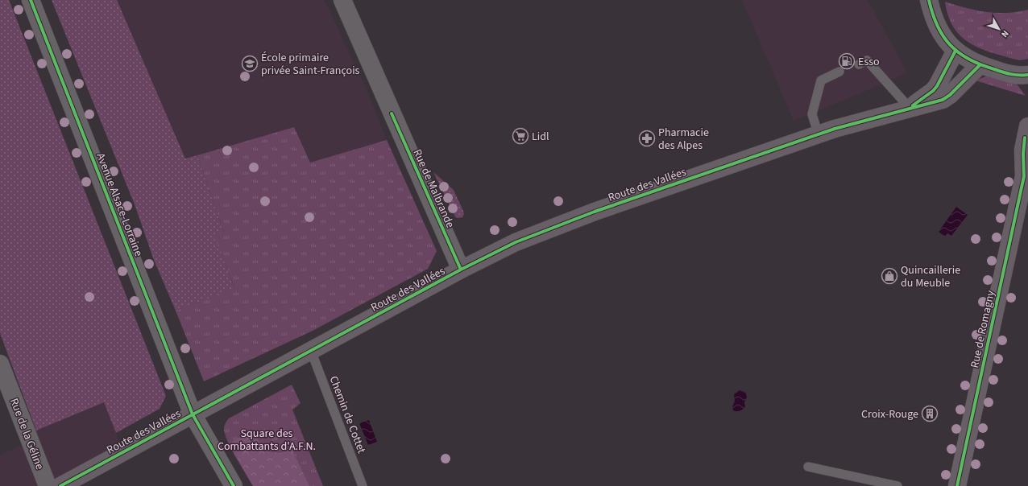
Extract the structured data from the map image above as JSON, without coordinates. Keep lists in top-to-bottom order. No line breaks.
{"streets":{"main road":["Route des Vallées","Rue de Romagny"],"street":["Rue de Malbrande","Avenue Alsace-Lorraine","Rue de la Géline"],"lane":["Chemin de Cottet"]},"crossings":[["Route des Vallées","Rue de Malbrande"],["Route des Vallées","Avenue Alsace-Lorraine"],["Route des Vallées","Chemin de Cottet"]],"parks":["Square des Combattants d'A.F.N."],"places":{"fuel station":["Esso"],"school or university":["École primaire privée Saint-François"],"supermarket":["Lidl"],"pharmacy":["Pharmacie des Alpes"],"shop":["Quincaillerie du Meuble"],"building":["Croix-Rouge"]},"north":"bottom right"}
